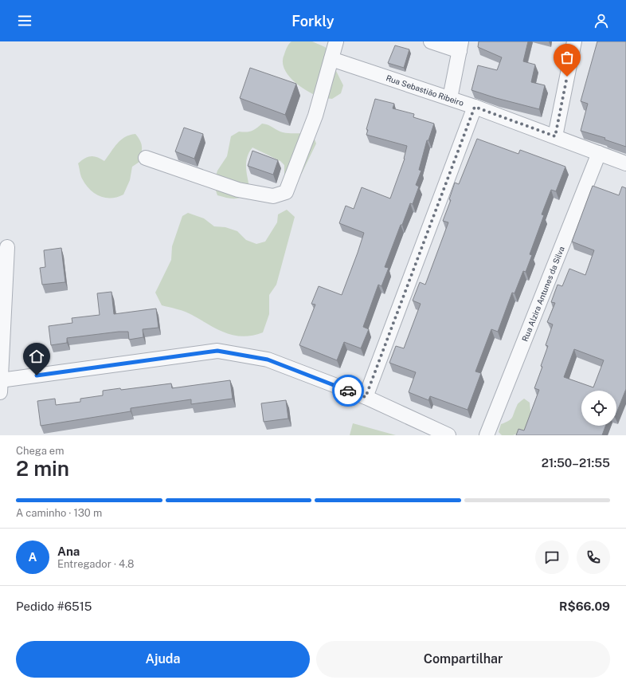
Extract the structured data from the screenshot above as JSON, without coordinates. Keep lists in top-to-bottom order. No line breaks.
{"streets":{"street":["Rua Sebastião Ribeiro","Rua Alzira Antunes da Silva"]},"crossings":[["Rua Sebastião Ribeiro","Rua Alzira Antunes da Silva"]],"page":{"header":"Forkly","heading":["2 min","Chega em","21:50–21:55"],"panel":["Ana","Entregador · 4.8","Pedido #6515","R$66.09"],"bar":"A caminho · 130 m","round":"A","buttons":["Ajuda","Compartilhar"]}}
